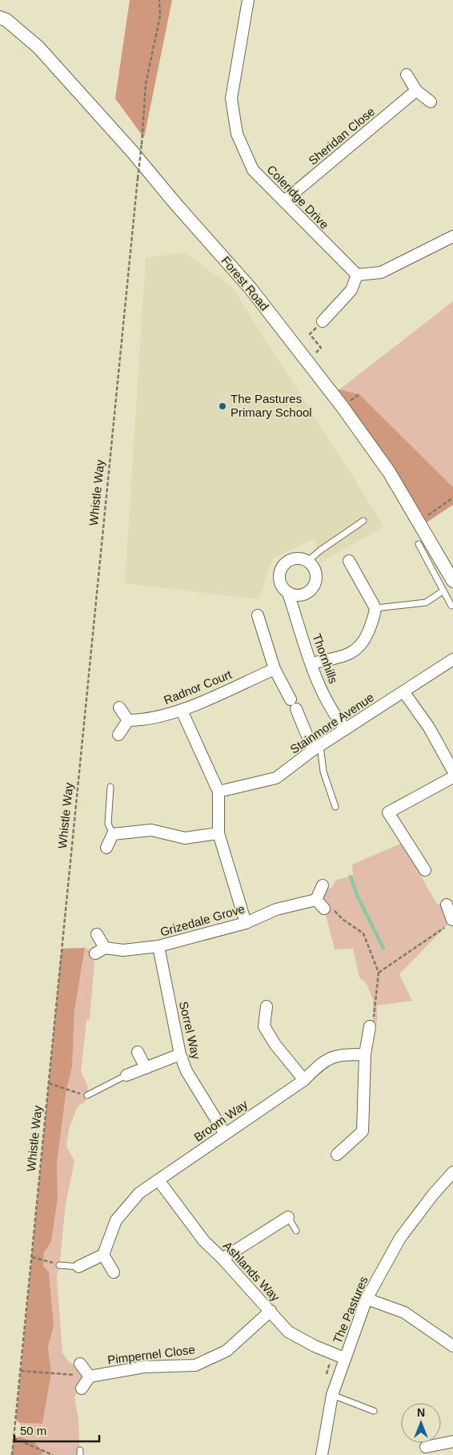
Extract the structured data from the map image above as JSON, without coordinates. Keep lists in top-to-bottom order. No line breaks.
{"streets":{"street":["Sheridan Close","Coleridge Drive","Forest Road","Thornhills","Radnor Court","Stainmore Avenue","Grizedale Grove","Sorrel Way","Broom Way","Ashlands Way","The Pastures","Pimpernel Close"],"path":["Whistle Way"]},"crossings":[["Sheridan Close","Coleridge Drive"],["Thornhills","Stainmore Avenue"],["Grizedale Grove","Sorrel Way"],["Sorrel Way","Broom Way"],["Broom Way","Ashlands Way"],["Ashlands Way","The Pastures"],["Ashlands Way","Pimpernel Close"]],"places":["The Pastures Primary School"],"scale_bar":"50 m","north":"top"}
